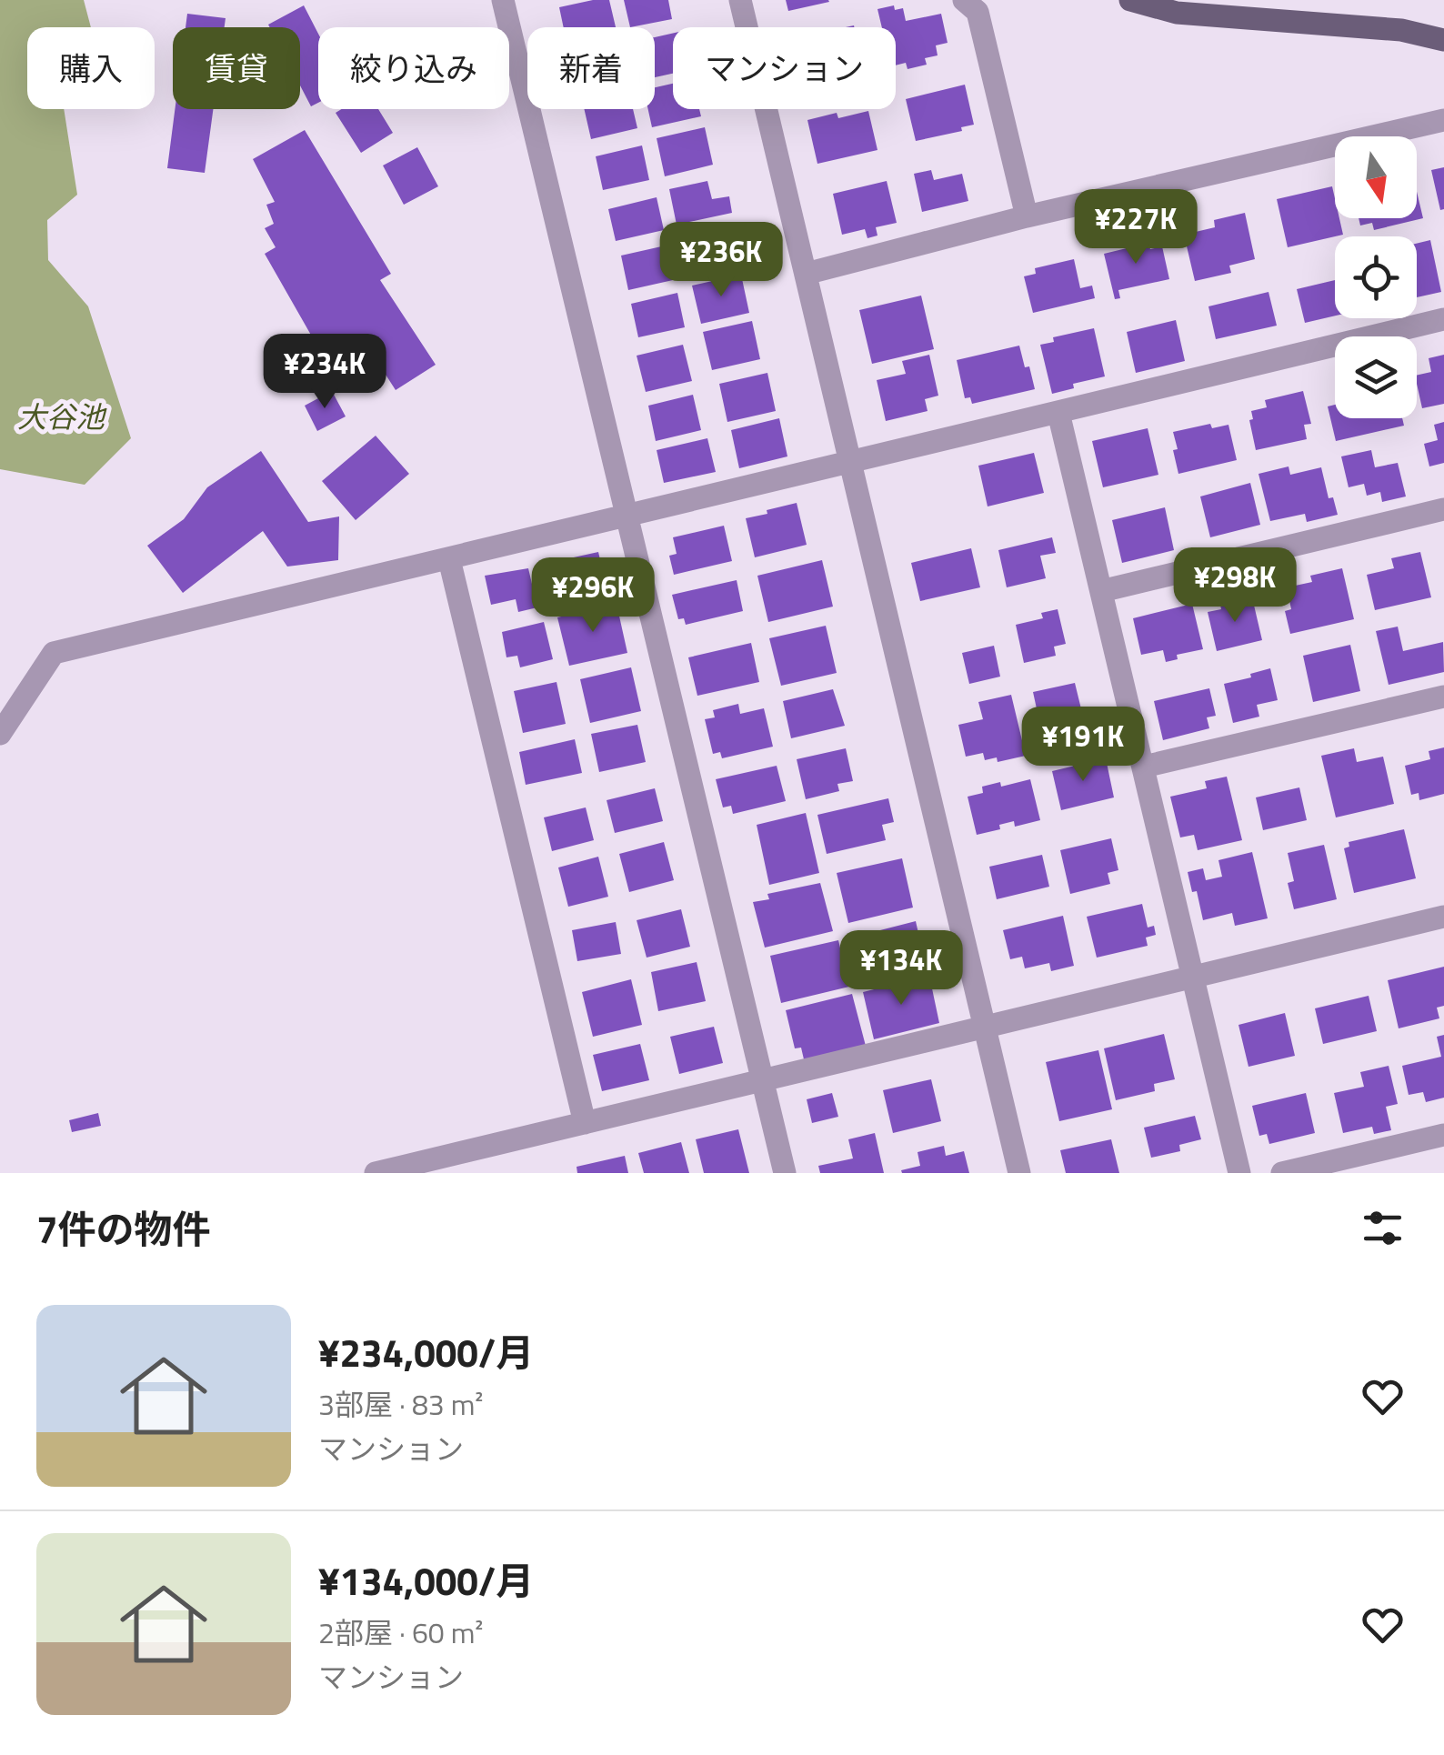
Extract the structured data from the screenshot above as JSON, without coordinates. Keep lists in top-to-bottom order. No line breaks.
{"water":["大谷池"],"north":"bottom","page":{"chip":["購入","賃貸","絞り込み","新着","マンション"],"price":["¥227K","¥236K","¥234K","¥298K","¥296K","¥191K","¥134K"],"heading":"7件の物件","list":[{"name":"¥234,000/月","note":"3部屋 · 83 m² · マンション"},{"name":"¥134,000/月","note":"2部屋 · 60 m² · マンション"}]}}
